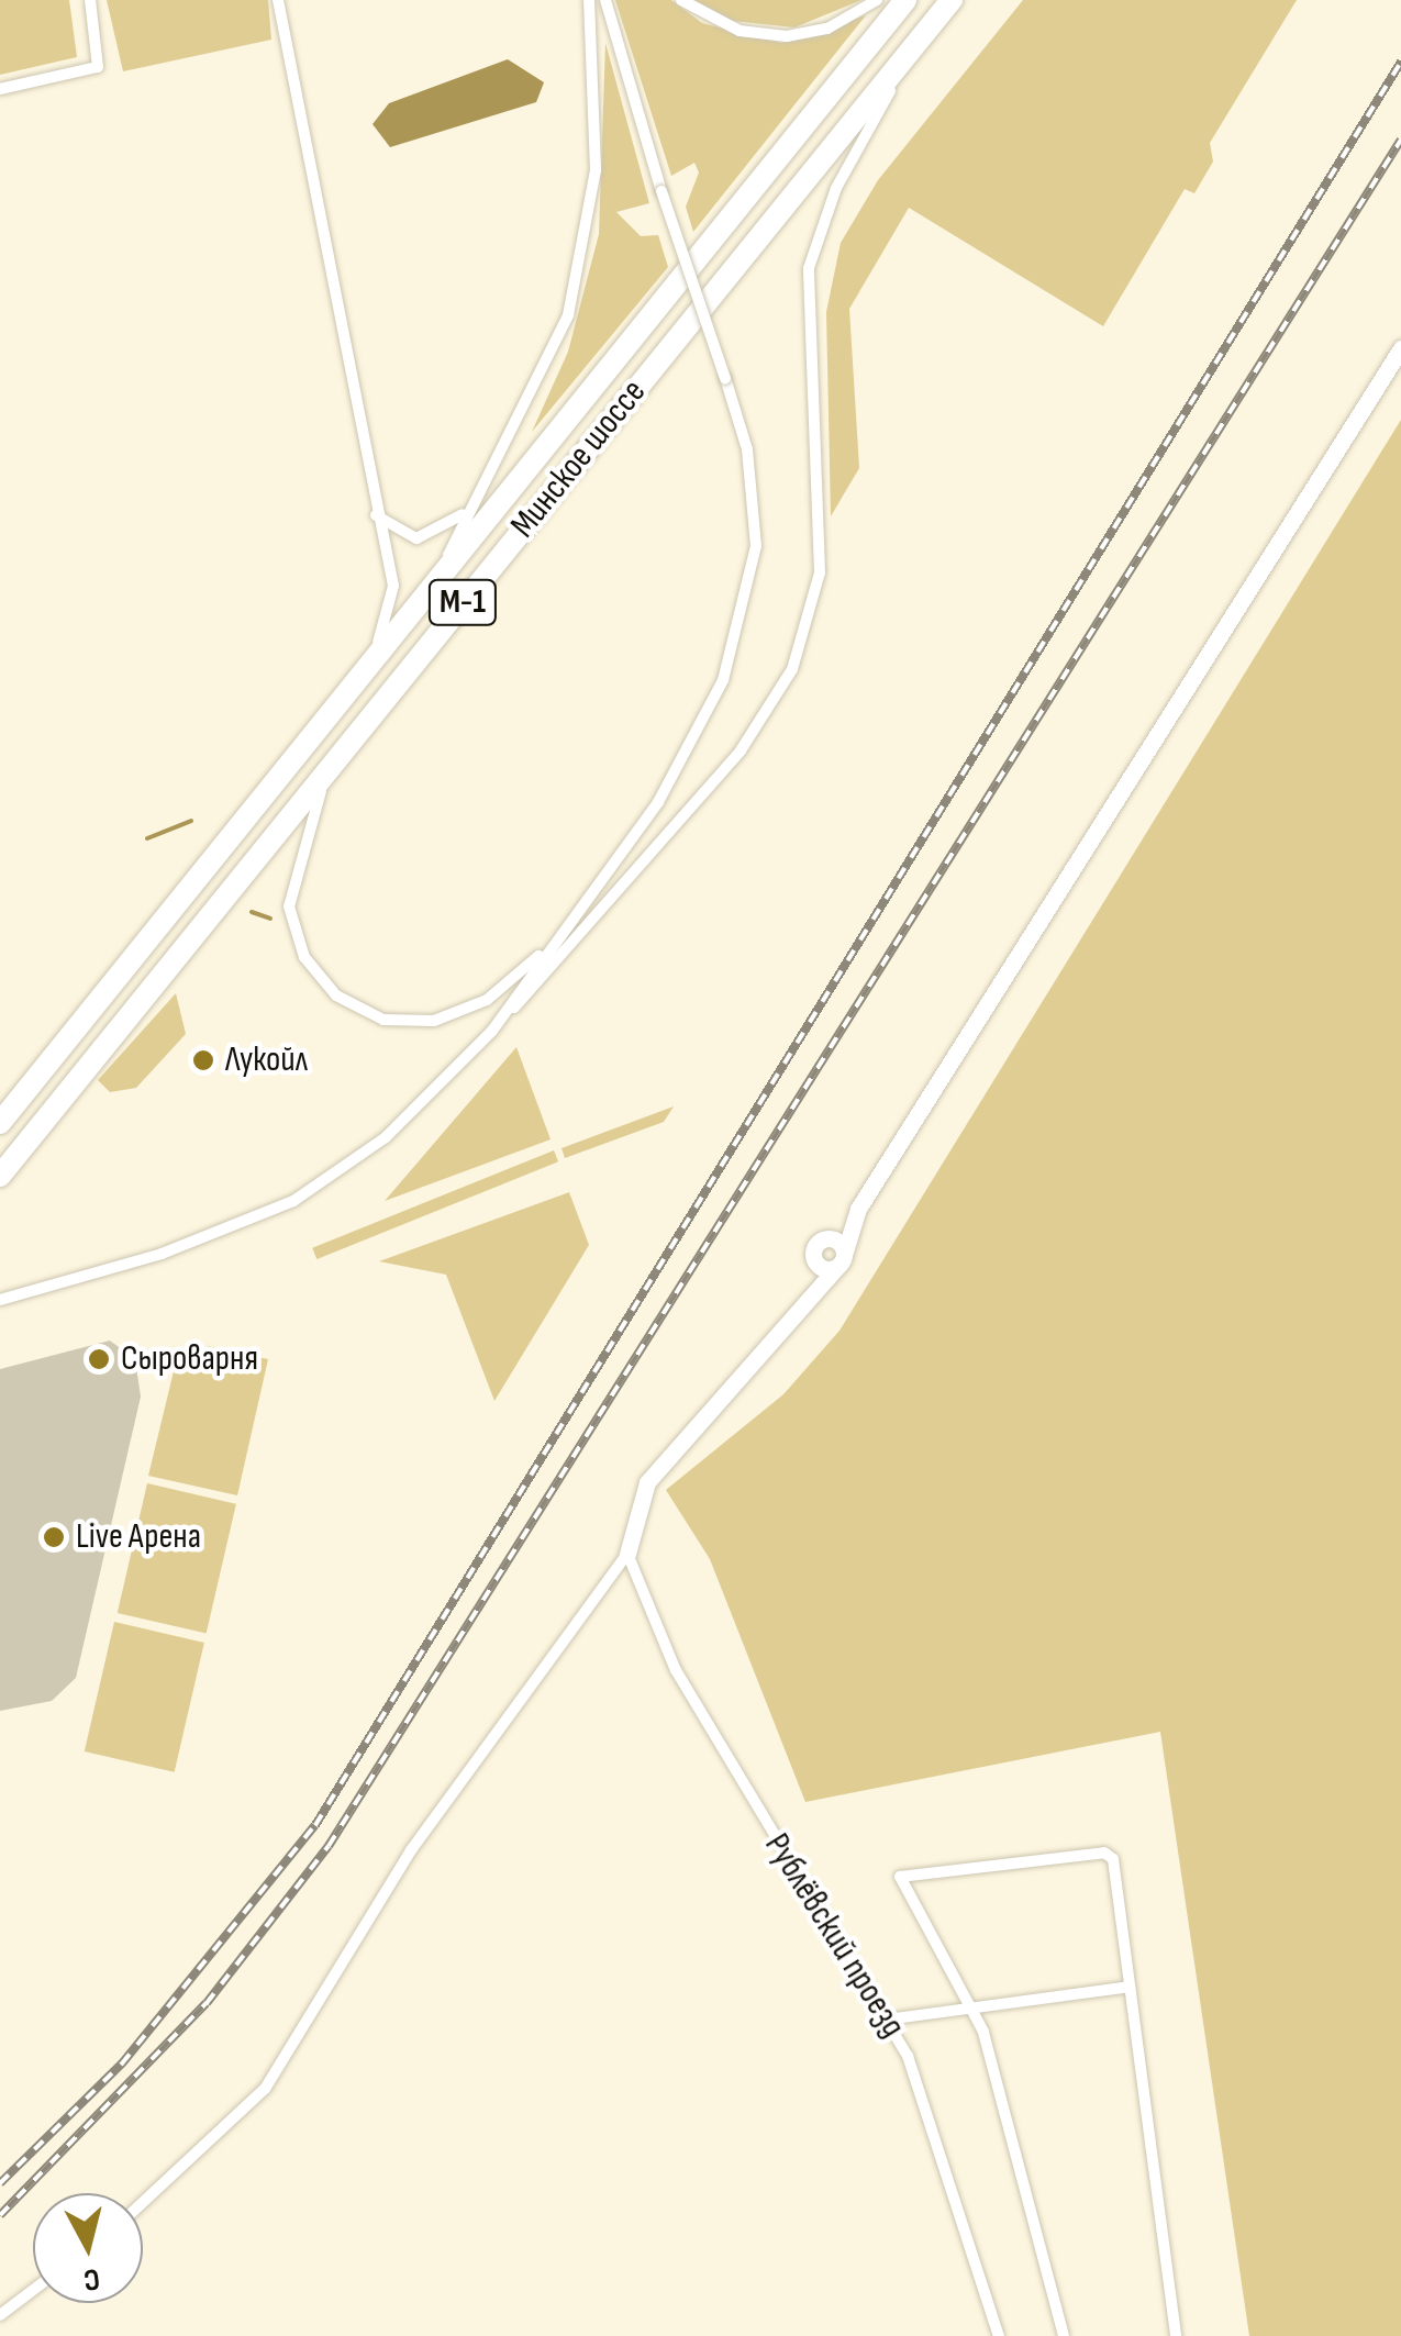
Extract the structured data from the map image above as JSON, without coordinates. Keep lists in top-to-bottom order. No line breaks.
{"streets":{"highway":["Минское шоссе","М-1"],"street":["Рублёвский проезд"]},"places":["Лукойл","Сыроварня","Live Арена"],"north":"bottom"}
